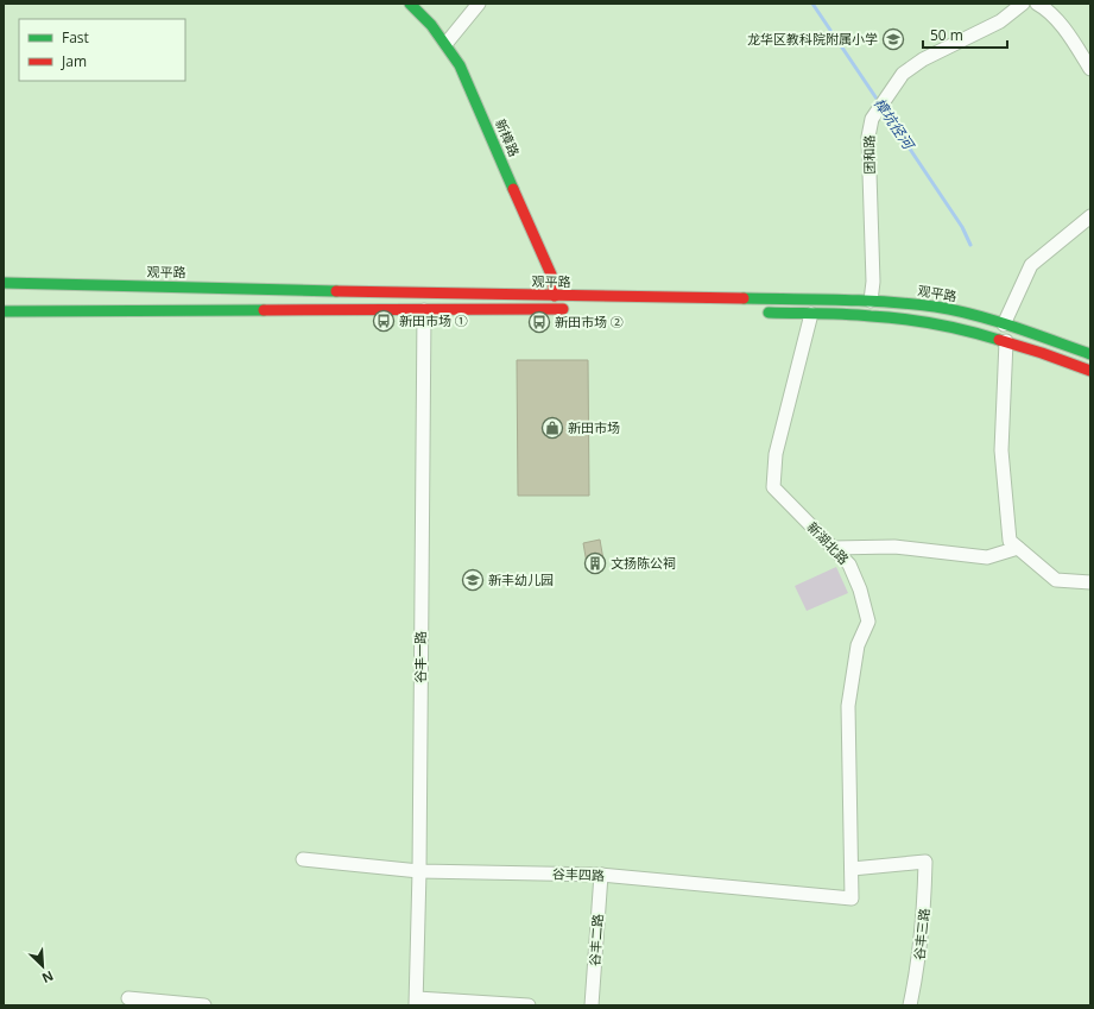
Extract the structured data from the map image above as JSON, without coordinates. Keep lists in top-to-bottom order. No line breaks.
{"streets":{"main road":["新樟路","观平路"],"street":["团和路","新湖北路","谷丰一路","谷丰四路","谷丰三路","谷丰二路"]},"crossings":[["新樟路","观平路"],["团和路","观平路"],["观平路","谷丰一路"],["新湖北路","谷丰四路"],["新湖北路","谷丰三路"],["谷丰一路","谷丰四路"],["谷丰四路","谷丰二路"]],"water":["樟坑径河"],"places":{"school or university":["龙华区教科院附属小学","新丰幼儿园"],"bus stop":["新田市场 ①","新田市场 ②"],"shop":["新田市场"],"building":["文扬陈公祠"]},"legend":["Fast","Jam"],"scale_bar":"50 m","north":"bottom right"}
